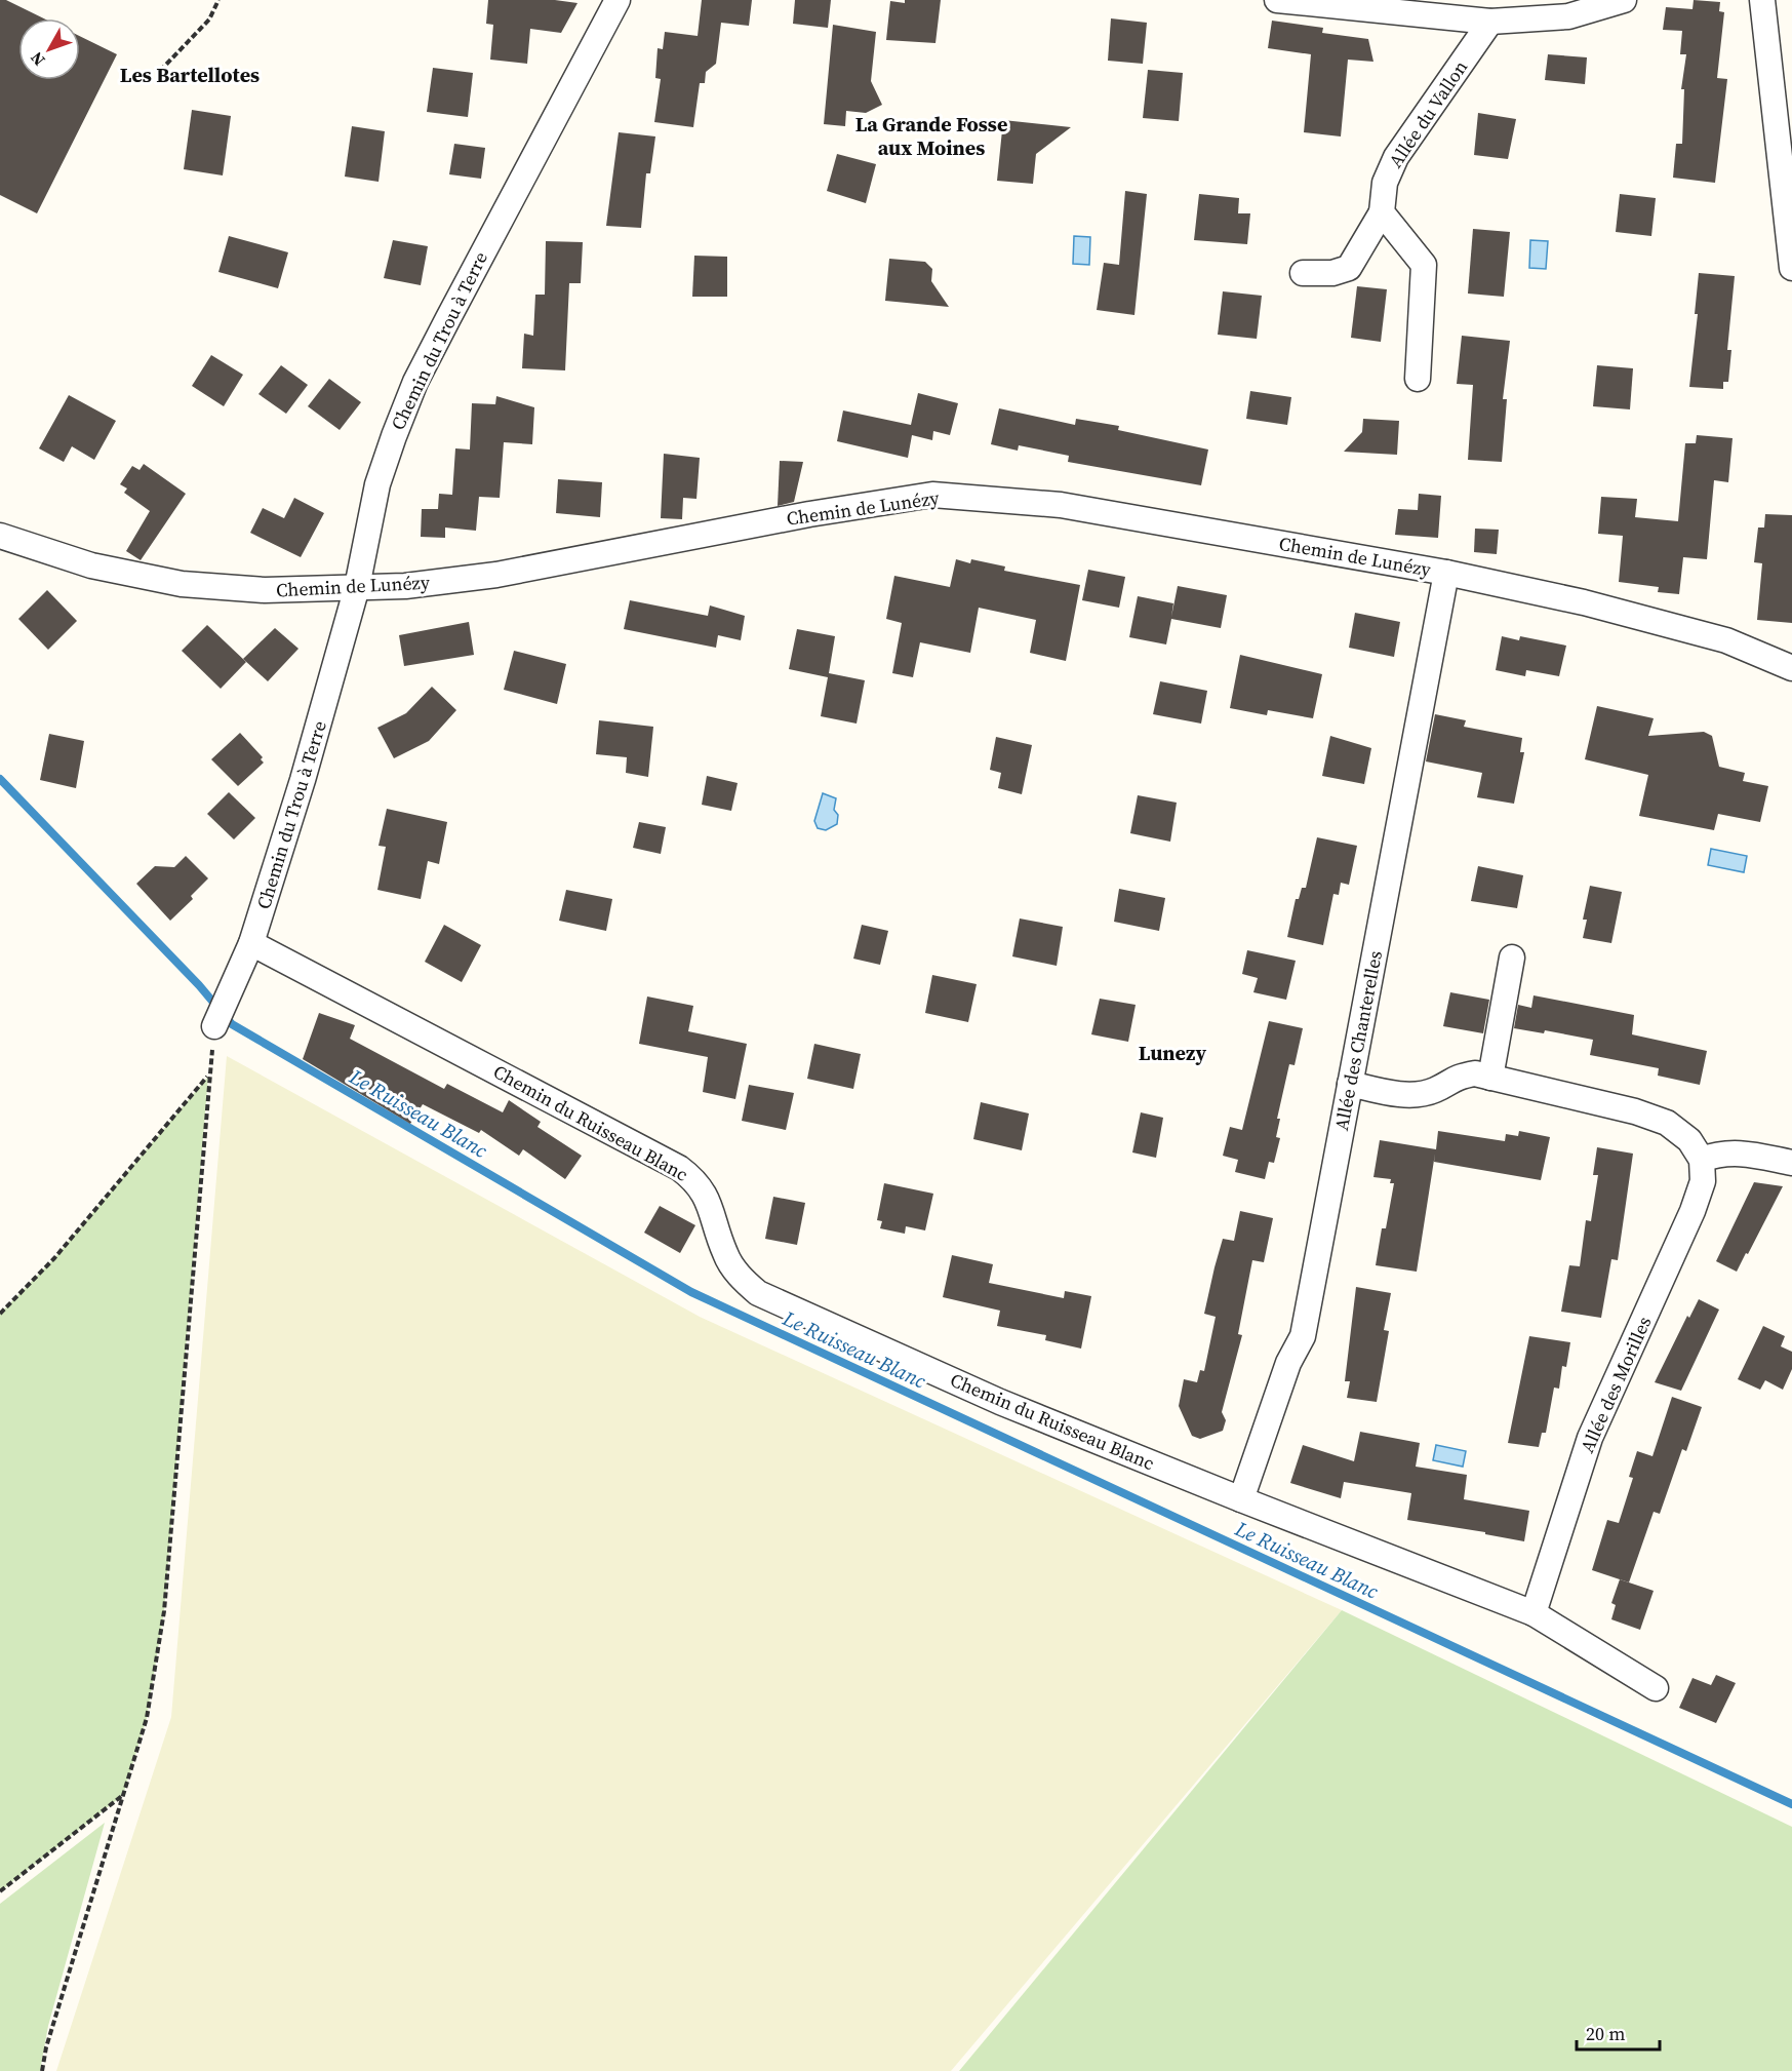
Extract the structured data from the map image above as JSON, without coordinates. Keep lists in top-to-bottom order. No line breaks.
{"streets":{"street":["Allée du Vallon","Chemin du Trou à Terre","Chemin de Lunézy","Allée des Chanterelles","Chemin du Ruisseau Blanc","Allée des Morilles"]},"crossings":[["Chemin du Trou à Terre","Chemin de Lunézy"],["Chemin du Trou à Terre","Chemin du Ruisseau Blanc"],["Chemin de Lunézy","Allée des Chanterelles"],["Allée des Chanterelles","Chemin du Ruisseau Blanc"],["Chemin du Ruisseau Blanc","Allée des Morilles"]],"districts":["Les Bartellotes","La Grande Fosse aux Moines","Lunezy"],"water":["Le Ruisseau Blanc"],"scale_bar":"20 m","north":"bottom left"}
